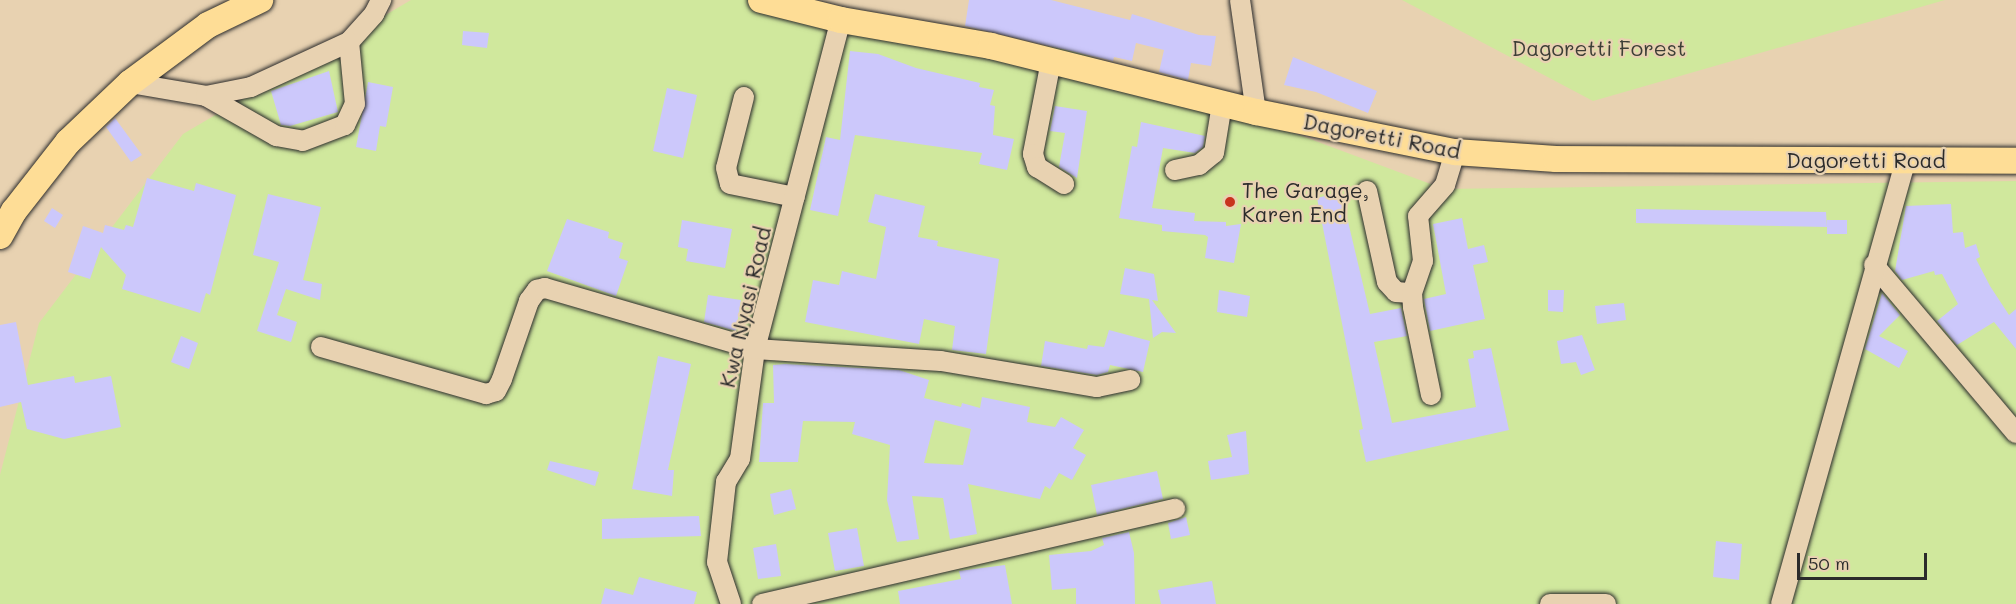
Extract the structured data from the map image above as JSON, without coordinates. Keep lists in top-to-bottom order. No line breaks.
{"streets":{"main road":["Dagoretti Road"],"street":["Kwa Nyasi Road"]},"crossings":[["Dagoretti Road","Kwa Nyasi Road"]],"parks":["Dagoretti Forest"],"places":["The Garage, Karen End"],"scale_bar":"50 m"}
